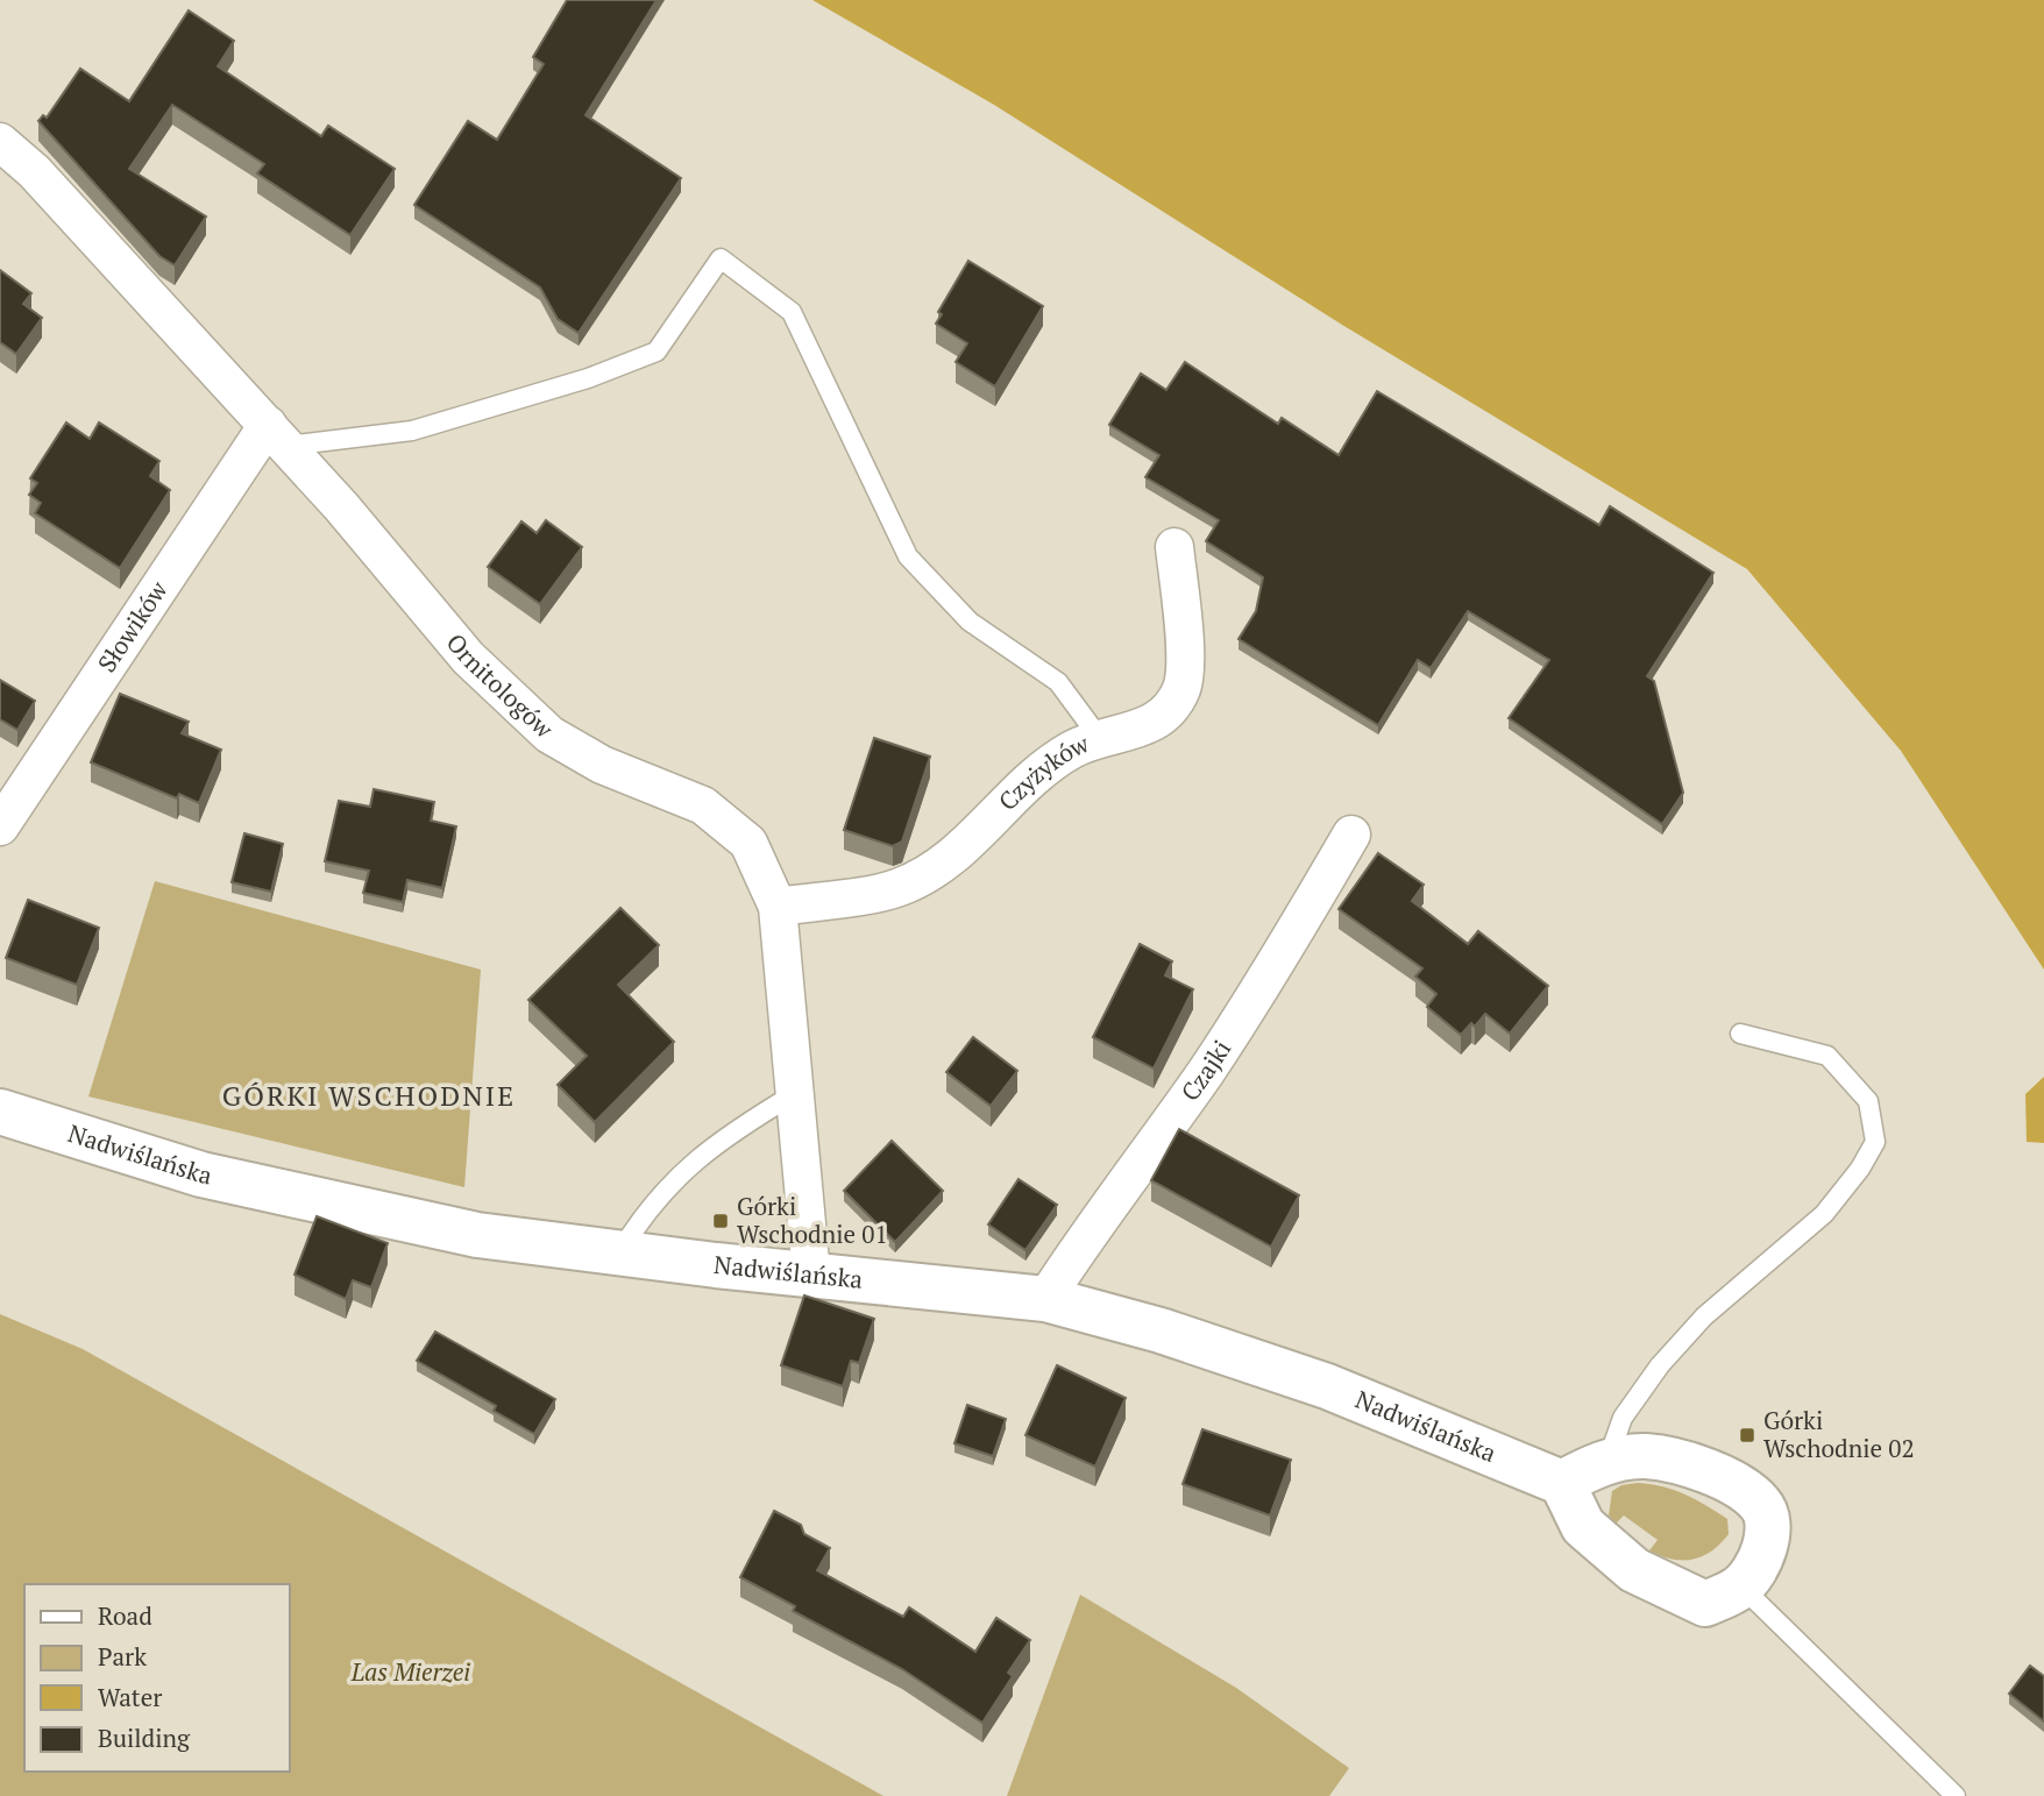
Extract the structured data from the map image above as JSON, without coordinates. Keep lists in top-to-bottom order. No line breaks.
{"streets":{"street":["Słowików","Ornitologów","Czyżyków","Czajki","Nadwiślańska"]},"crossings":[["Słowików","Ornitologów"],["Ornitologów","Czyżyków"],["Ornitologów","Nadwiślańska"],["Czajki","Nadwiślańska"]],"districts":["GÓRKI WSCHODNIE"],"parks":["Las Mierzei"],"places":{"transit":["Górki Wschodnie 01","Górki Wschodnie 02"]},"legend":["Road","Park","Water","Building"]}
